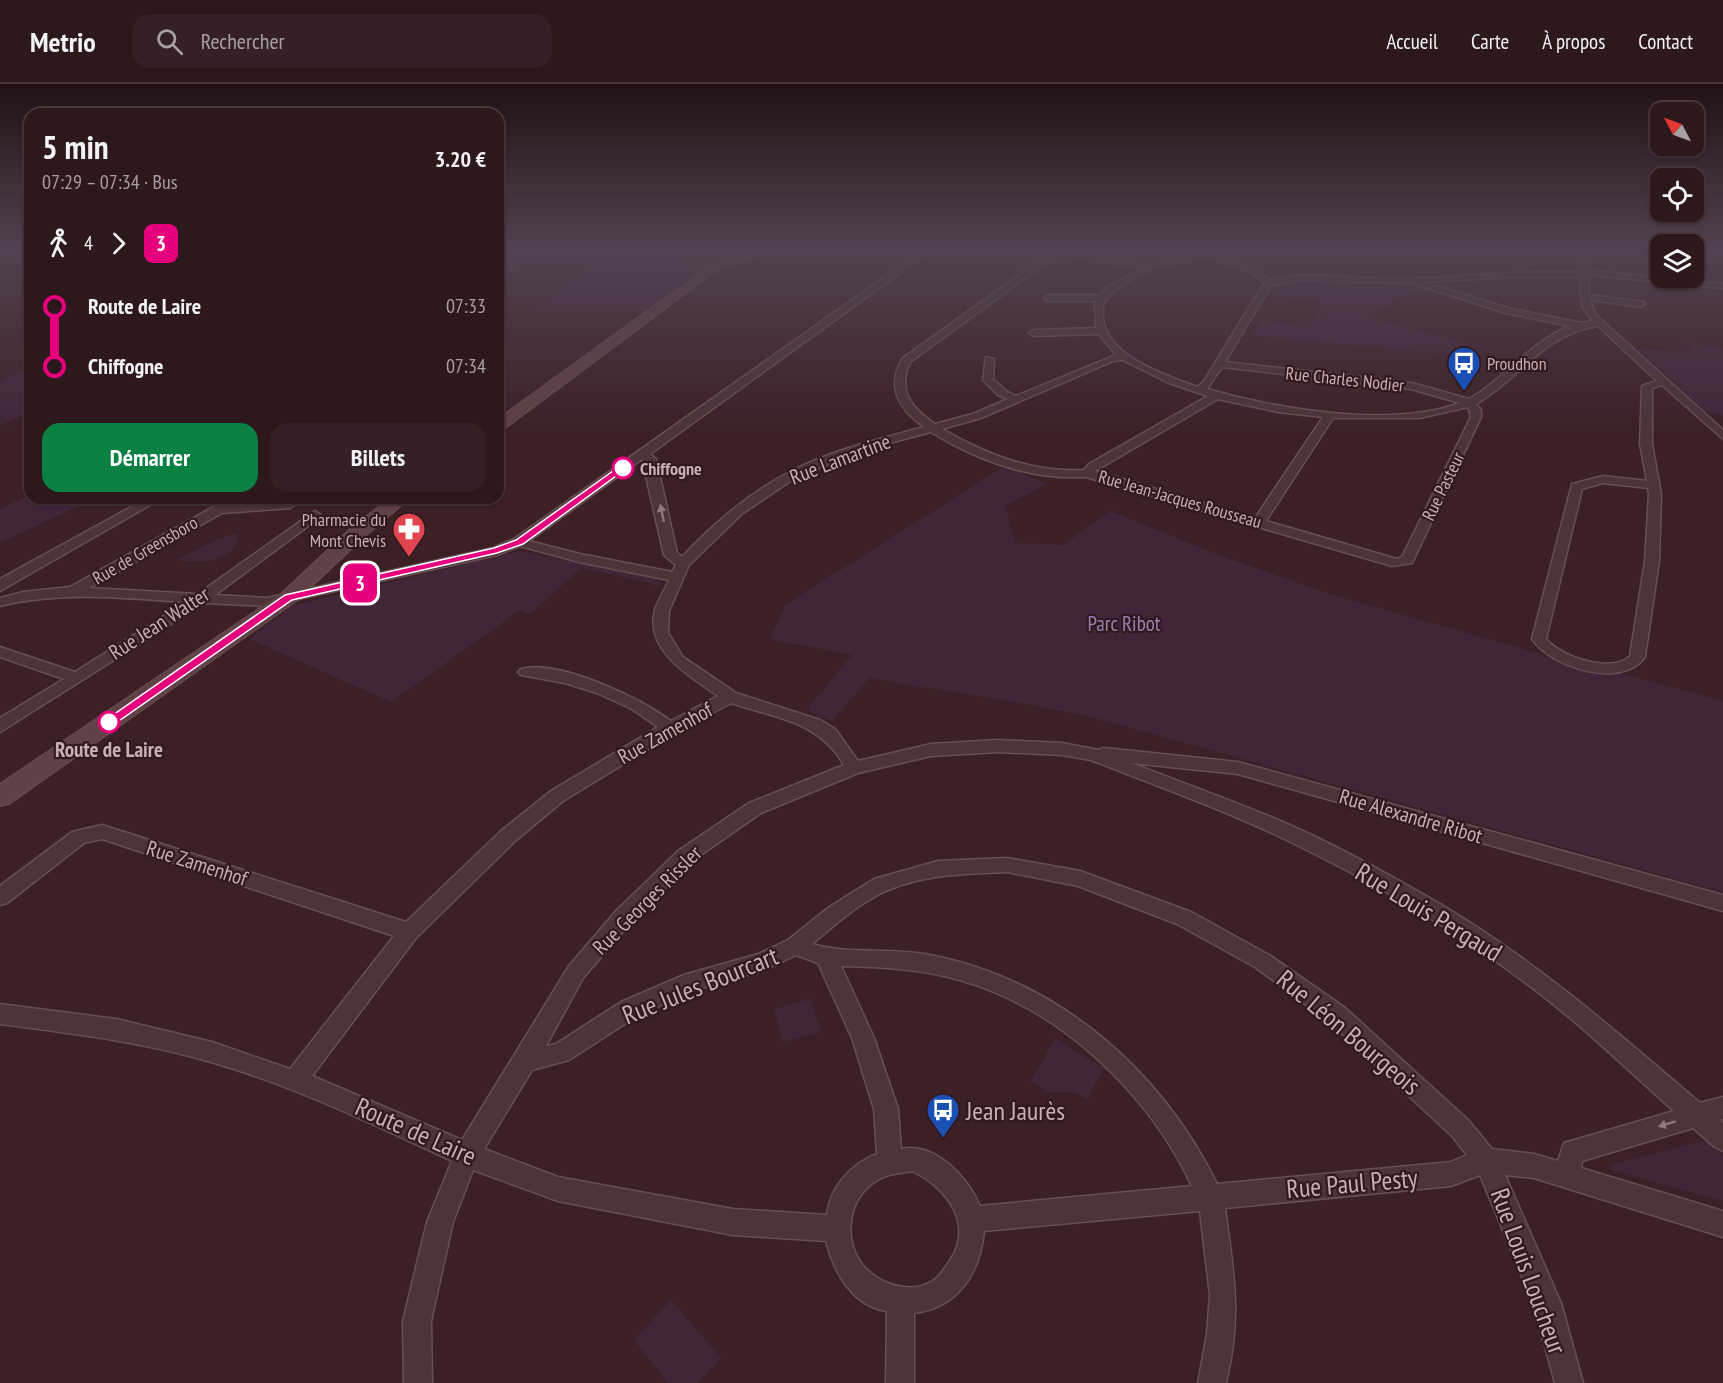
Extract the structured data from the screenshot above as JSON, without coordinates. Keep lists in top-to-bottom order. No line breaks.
{"streets":{"street":["Rue Charles Nodier","Rue Lamartine","Rue Pasteur","Rue Jean-Jacques Rousseau","Rue de Greensboro","Rue Jean Walter","Rue Zamenhof","Rue Alexandre Ribot","Rue Georges Rissler","Rue Louis Pergaud","Rue Jules Bourcart","Rue Léon Bourgeois","Route de Laire","Rue Paul Pesty","Rue Louis Loucheur"]},"crossings":[["Rue Charles Nodier","Rue Pasteur"],["Rue Lamartine","Rue Jean-Jacques Rousseau"],["Rue Lamartine","Rue Zamenhof"],["Rue Lamartine","Rue Georges Rissler"],["Rue Pasteur","Rue Jean-Jacques Rousseau"],["Rue de Greensboro","Rue Jean Walter"],["Rue Zamenhof","Route de Laire"],["Rue Alexandre Ribot","Rue Georges Rissler"],["Rue Alexandre Ribot","Rue Louis Pergaud"],["Rue Georges Rissler","Rue Louis Pergaud"],["Rue Georges Rissler","Rue Jules Bourcart"],["Rue Jules Bourcart","Rue Léon Bourgeois"],["Rue Jules Bourcart","Rue Paul Pesty"],["Rue Léon Bourgeois","Rue Paul Pesty"],["Rue Léon Bourgeois","Rue Louis Loucheur"],["Route de Laire","Rue Paul Pesty"],["Rue Paul Pesty","Rue Louis Loucheur"]],"parks":["Parc Ribot"],"places":{"bus stop":["Proudhon","Jean Jaurès"],"other":["Chiffogne","Route de Laire"],"pharmacy":["Pharmacie du Mont Chevis"]},"lines":["bus line 3"],"north":"top left","page":{"header":"Metrio","search":"Rechercher","nav":["Accueil","Carte","À propos","Contact"],"on_map":"3","heading":["5 min","07:29 – 07:34 · Bus","3.20 €"],"legs":["4","3"],"list":[{"name":"Route de Laire","value":"07:33"},{"name":"Chiffogne","value":"07:34"}],"buttons":["Démarrer","Billets"]}}
